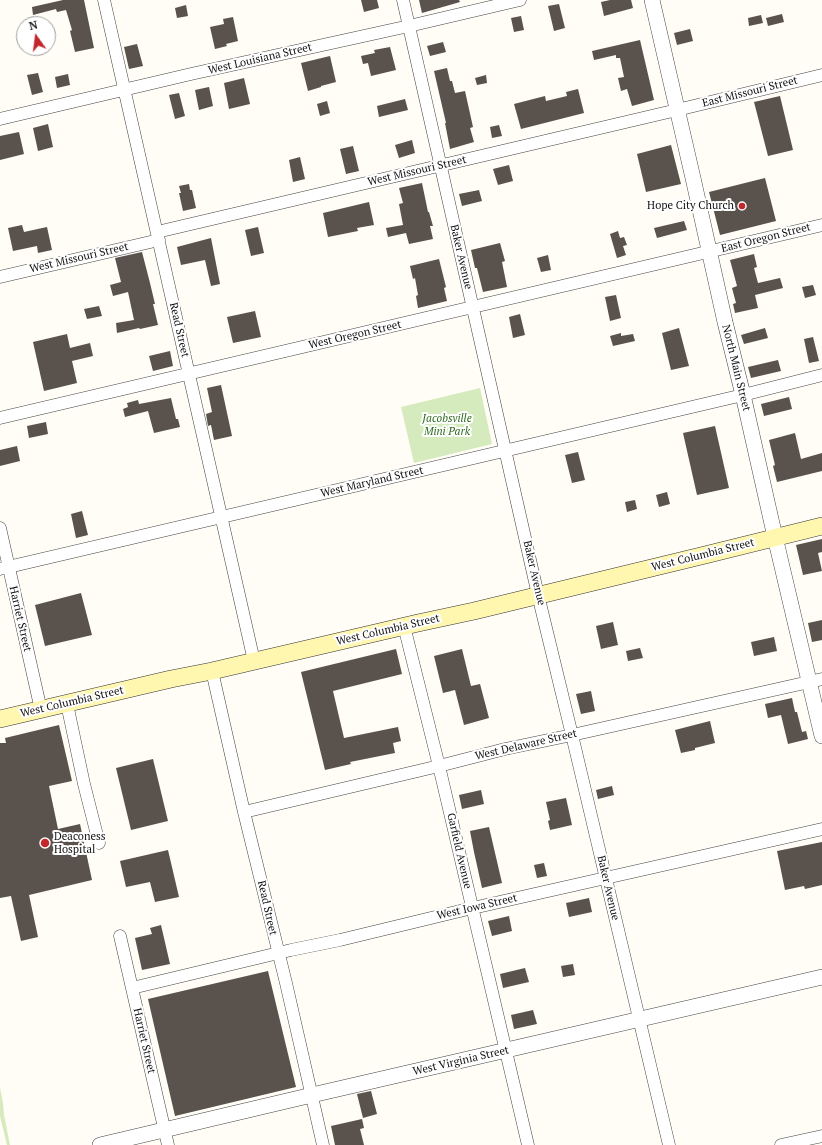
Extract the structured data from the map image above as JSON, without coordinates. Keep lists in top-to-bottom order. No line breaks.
{"streets":{"main road":["West Columbia Street"],"street":["West Louisiana Street","East Missouri Street","West Missouri Street","East Oregon Street","Baker Avenue","Read Street","West Oregon Street","North Main Street","West Maryland Street","Harriet Street","West Delaware Street","Garfield Avenue","West Iowa Street","West Virginia Street"]},"crossings":[["West Louisiana Street","Baker Avenue"],["West Louisiana Street","Read Street"],["East Missouri Street","West Missouri Street"],["East Missouri Street","North Main Street"],["West Missouri Street","Baker Avenue"],["West Missouri Street","Read Street"],["West Missouri Street","North Main Street"],["East Oregon Street","West Oregon Street"],["East Oregon Street","North Main Street"],["Baker Avenue","West Oregon Street"],["Baker Avenue","West Maryland Street"],["Baker Avenue","West Columbia Street"],["Baker Avenue","West Delaware Street"],["Baker Avenue","West Iowa Street"],["Baker Avenue","West Virginia Street"],["Read Street","West Oregon Street"],["Read Street","West Maryland Street"],["Read Street","West Columbia Street"],["Read Street","West Delaware Street"],["Read Street","West Iowa Street"],["Read Street","West Virginia Street"],["West Oregon Street","North Main Street"],["North Main Street","West Maryland Street"],["North Main Street","West Columbia Street"],["North Main Street","West Delaware Street"],["West Maryland Street","Harriet Street"],["West Columbia Street","Harriet Street"],["West Columbia Street","Garfield Avenue"],["Harriet Street","West Iowa Street"],["Harriet Street","West Virginia Street"],["West Delaware Street","Garfield Avenue"],["Garfield Avenue","West Iowa Street"],["Garfield Avenue","West Virginia Street"]],"parks":["Jacobsville Mini Park"],"places":["Hope City Church","Deaconess Hospital"],"north":"top"}
